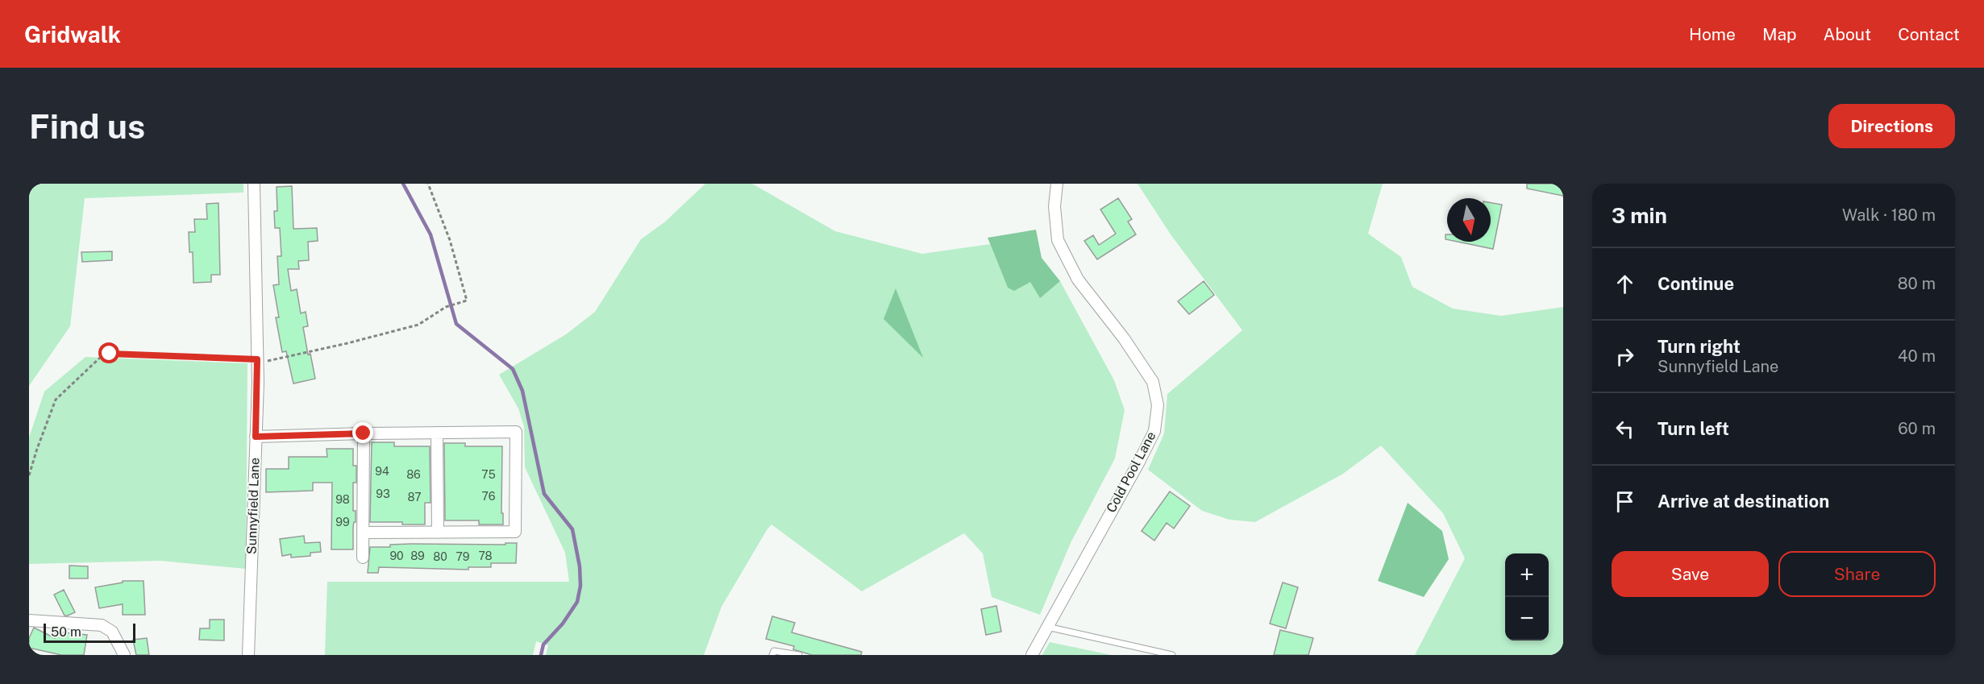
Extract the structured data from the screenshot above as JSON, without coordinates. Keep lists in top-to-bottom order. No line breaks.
{"streets":{"street":["Cold Pool Lane","Sunnyfield Lane"]},"house_numbers":["94","86","75","93","76","87","98","99","90","89","78","80","79"],"scale_bar":"50 m","north":"bottom","page":{"header":"Gridwalk","nav":["Home","Map","About","Contact"],"buttons":["Directions",["Save","Share"]],"title":"Find us","heading":["3 min","Walk · 180 m"],"list":[["Continue","80 m"],["Turn right","Sunnyfield Lane","40 m"],["Turn left","60 m"],"Arrive at destination"],"map_buttons":["+","−"],"scale":"50 m"}}
